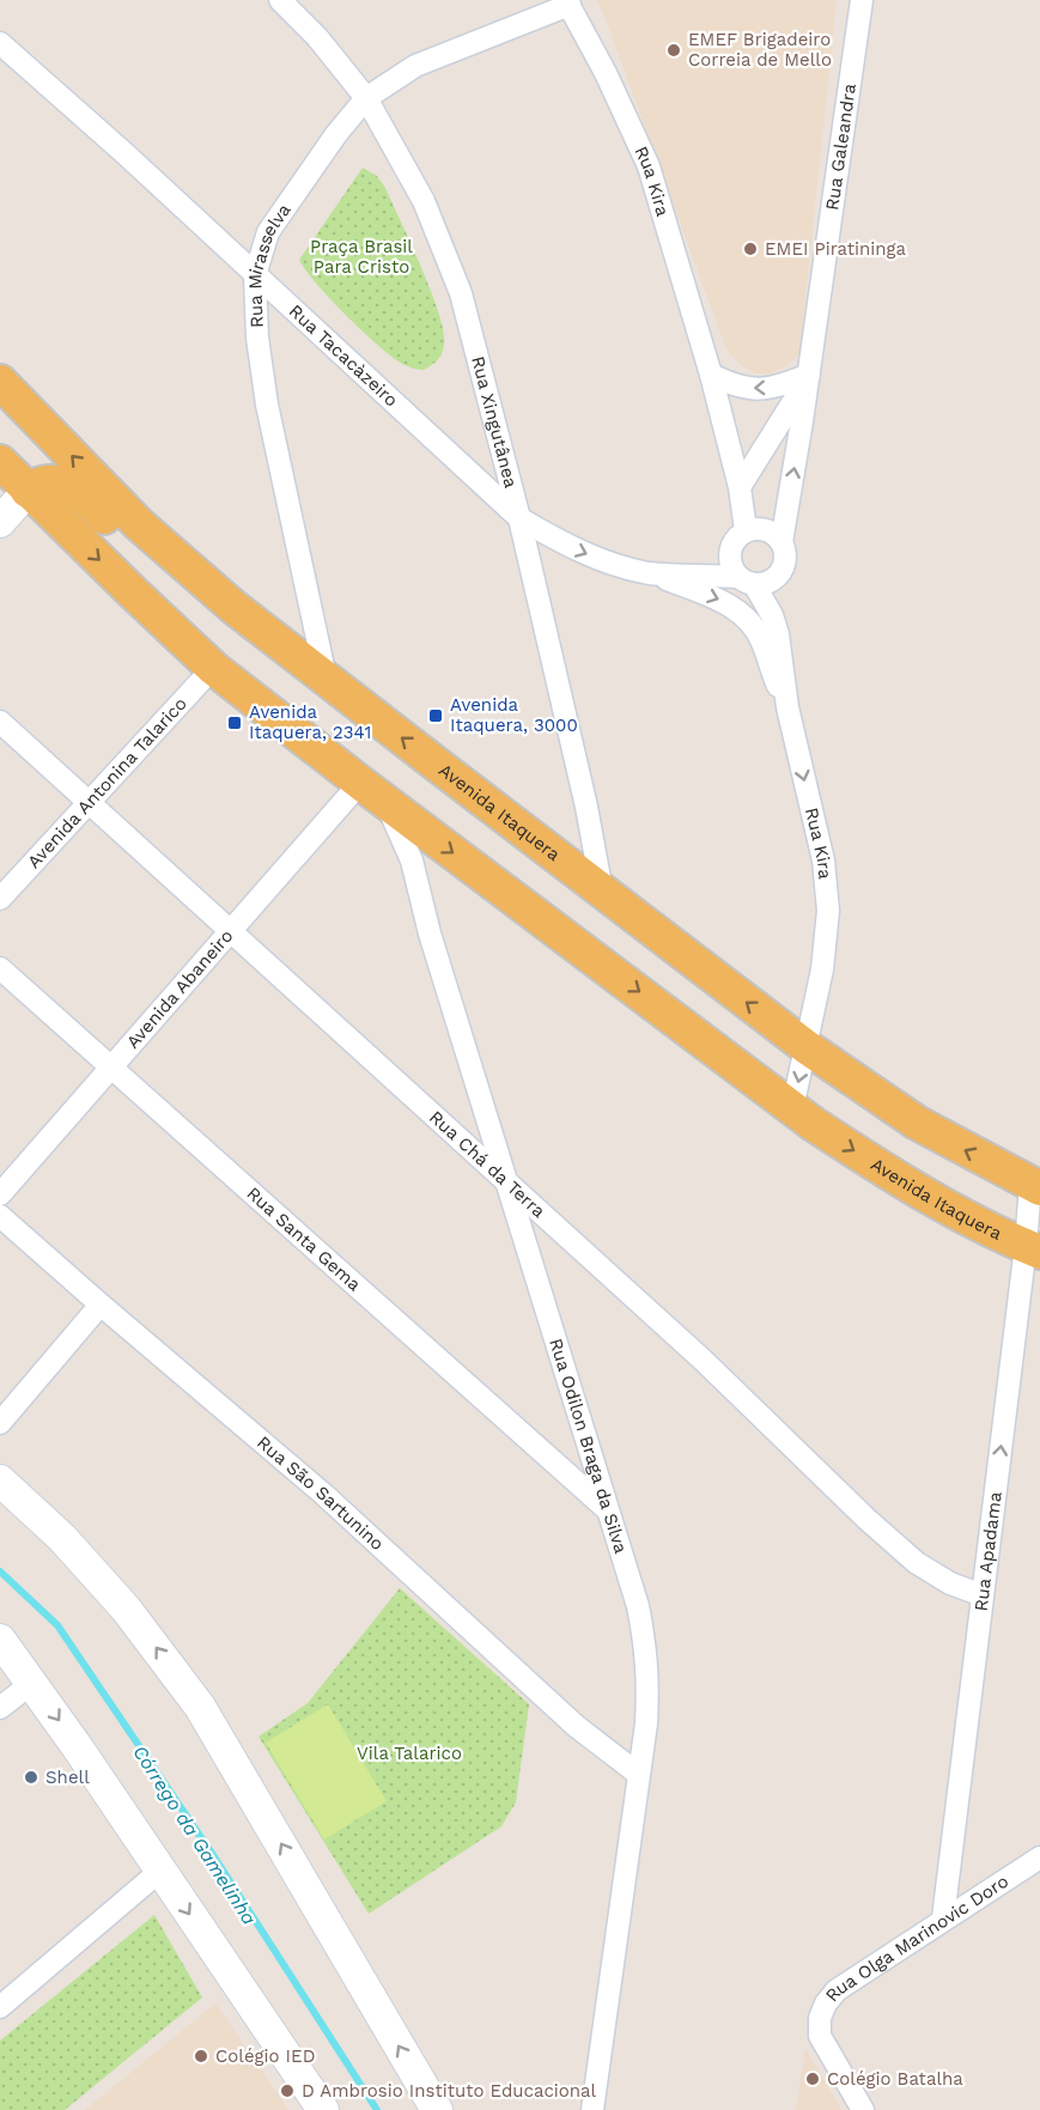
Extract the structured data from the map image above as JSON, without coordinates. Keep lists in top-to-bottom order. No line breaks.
{"streets":{"main road":["Avenida Itaquera"],"street":["Rua Galeandra","Rua Kira","Rua Mirasselva","Rua Tacacàzeiro","Rua Xingutânea","Avenida Antonina Talarico","Avenida Abaneiro","Rua Chá da Terra","Rua Santa Gema","Rua Odilon Braga da Silva","Rua São Sartunino","Rua Apadama","Rua Olga Marinovic Doro"]},"crossings":[["Rua Galeandra","Rua Kira"],["Rua Galeandra","Rua Tacacàzeiro"],["Rua Kira","Rua Mirasselva"],["Rua Kira","Rua Tacacàzeiro"],["Rua Kira","Avenida Itaquera"],["Rua Mirasselva","Rua Tacacàzeiro"],["Rua Mirasselva","Rua Xingutânea"],["Rua Mirasselva","Avenida Itaquera"],["Rua Tacacàzeiro","Rua Xingutânea"],["Rua Xingutânea","Avenida Itaquera"],["Avenida Antonina Talarico","Avenida Itaquera"],["Avenida Antonina Talarico","Rua Chá da Terra"],["Avenida Itaquera","Avenida Abaneiro"],["Avenida Itaquera","Rua Odilon Braga da Silva"],["Avenida Itaquera","Rua Apadama"],["Avenida Abaneiro","Rua Chá da Terra"],["Avenida Abaneiro","Rua Santa Gema"],["Avenida Abaneiro","Rua Odilon Braga da Silva"],["Rua Chá da Terra","Rua Odilon Braga da Silva"],["Rua Chá da Terra","Rua Apadama"],["Rua Santa Gema","Rua Odilon Braga da Silva"],["Rua Odilon Braga da Silva","Rua São Sartunino"],["Rua Apadama","Rua Olga Marinovic Doro"]],"one_way":["Rua Kira","Rua Apadama"],"water":["Córrego da Gamelinha"],"parks":["Praça Brasil Para Cristo","Vila Talarico"],"places":{"other":["EMEF Brigadeiro Correia de Mello","EMEI Piratininga","Shell","Colégio IED","Colégio Batalha","D Ambrosio Instituto Educacional"],"transit":["Avenida Itaquera, 3000","Avenida Itaquera, 2341"]}}
